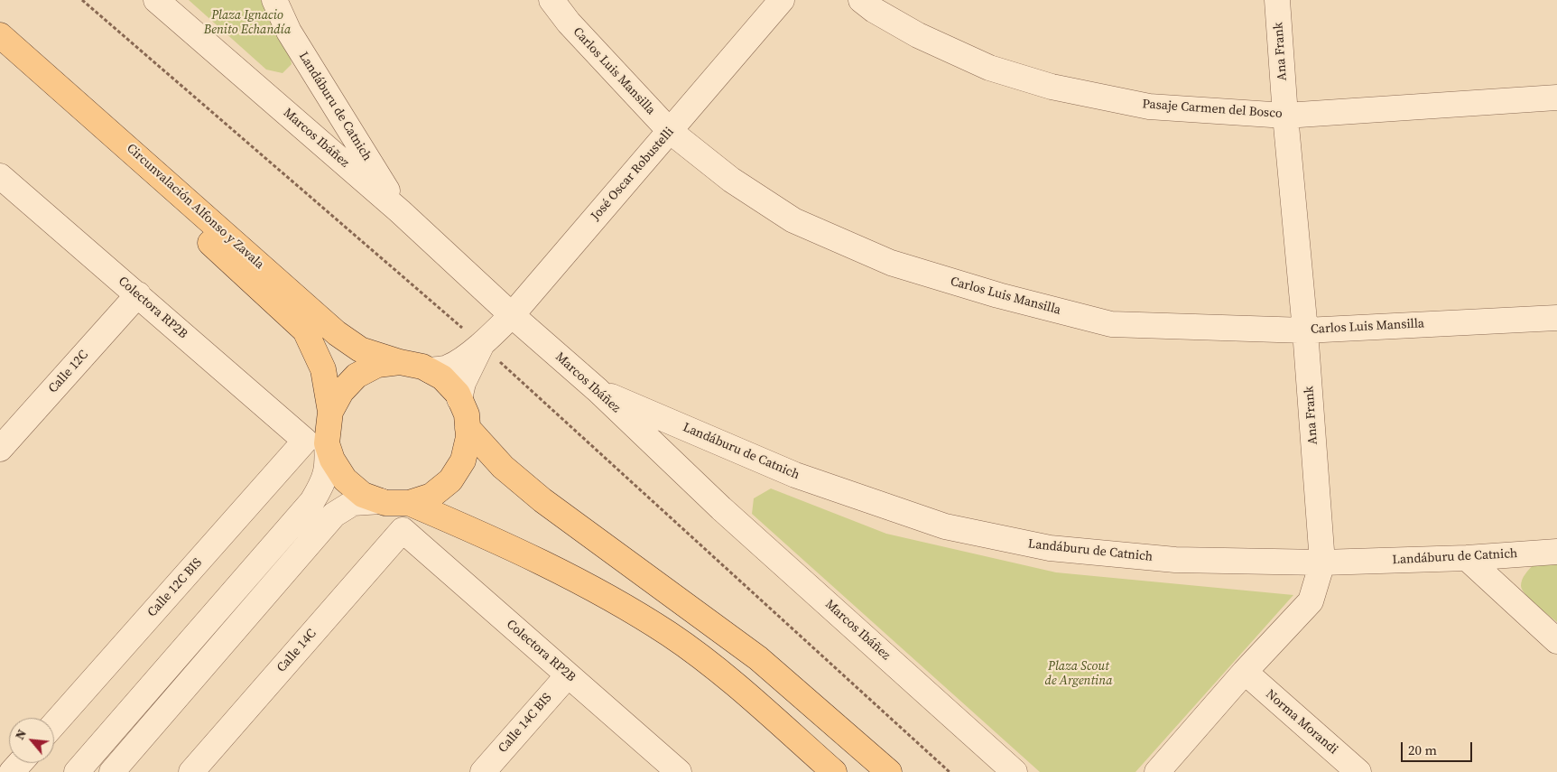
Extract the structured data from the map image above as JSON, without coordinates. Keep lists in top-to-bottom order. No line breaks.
{"streets":{"main road":["Circunvalación Alfonso y Zavala"],"street":["Ana Frank","Carlos Luis Mansilla","Landáburu de Catnich","Pasaje Carmen del Bosco","Marcos Ibáñez","José Oscar Robustelli","Colectora RP2B","Calle 12C","Calle 12C BIS","Calle 14C","Norma Morandi","Calle 14C BIS"]},"crossings":[["Ana Frank","Carlos Luis Mansilla"],["Ana Frank","Landáburu de Catnich"],["Ana Frank","Pasaje Carmen del Bosco"],["Ana Frank","Norma Morandi"],["Carlos Luis Mansilla","José Oscar Robustelli"],["Landáburu de Catnich","Marcos Ibáñez"],["Marcos Ibáñez","José Oscar Robustelli"],["Circunvalación Alfonso y Zavala","Colectora RP2B"],["Circunvalación Alfonso y Zavala","Calle 12C BIS"],["Colectora RP2B","Calle 12C"],["Colectora RP2B","Calle 12C BIS"],["Colectora RP2B","Calle 14C"],["Colectora RP2B","Calle 14C BIS"]],"parks":["Plaza Ignacio Benito Echandía","Plaza Scout de Argentina"],"scale_bar":"20 m","north":"top left"}
